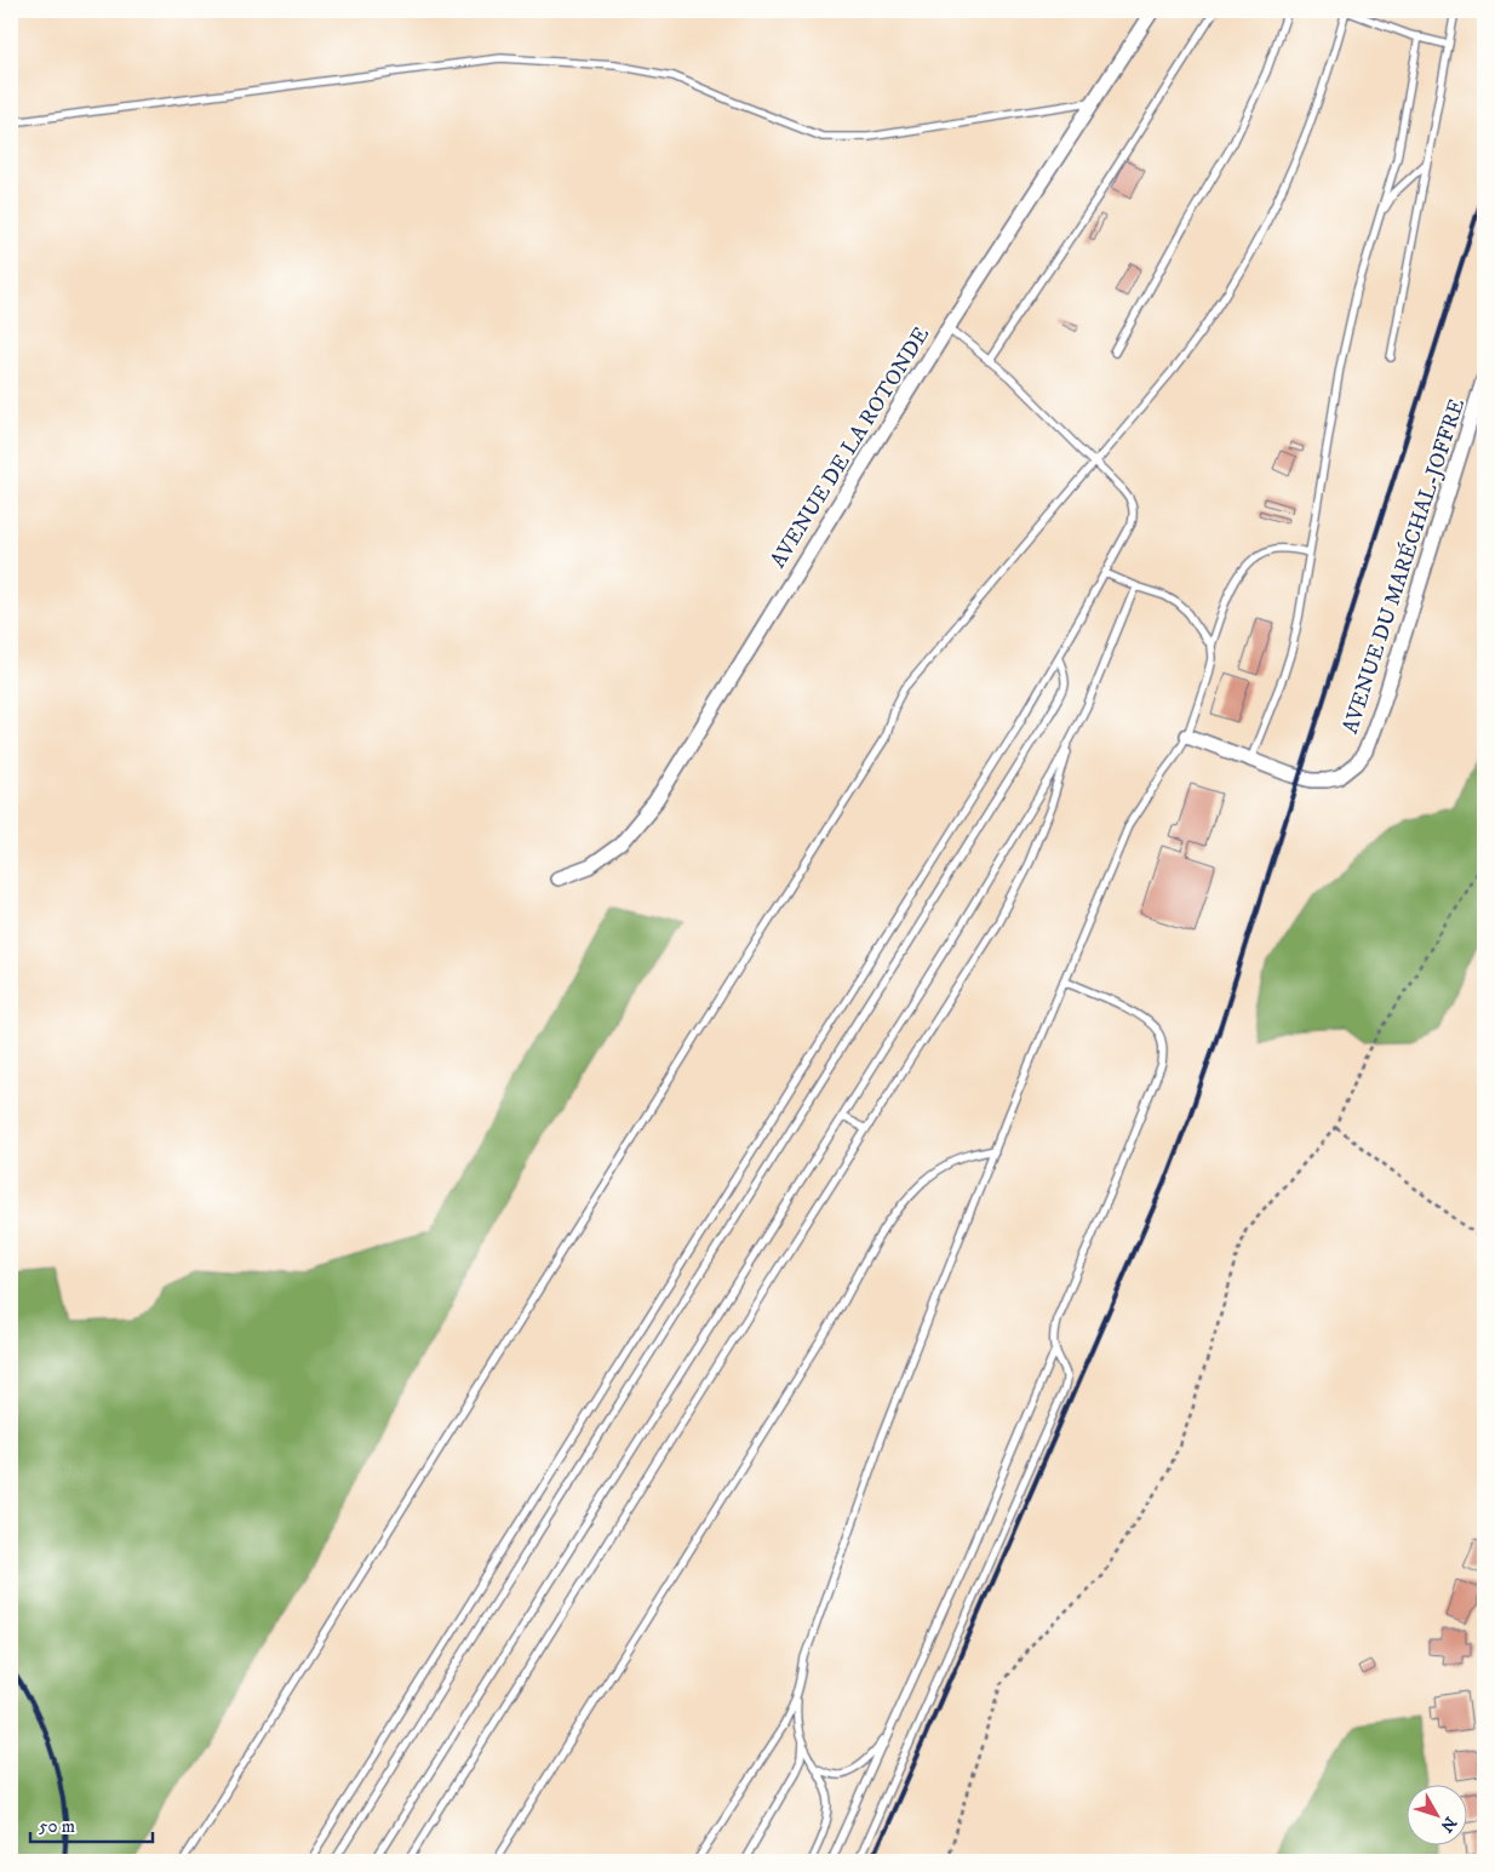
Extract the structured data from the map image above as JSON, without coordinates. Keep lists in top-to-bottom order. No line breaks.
{"streets":{"street":["AVENUE DE LA ROTONDE","AVENUE DU MARÉCHAL-JOFFRE"]},"scale_bar":"50 m","north":"bottom right"}
